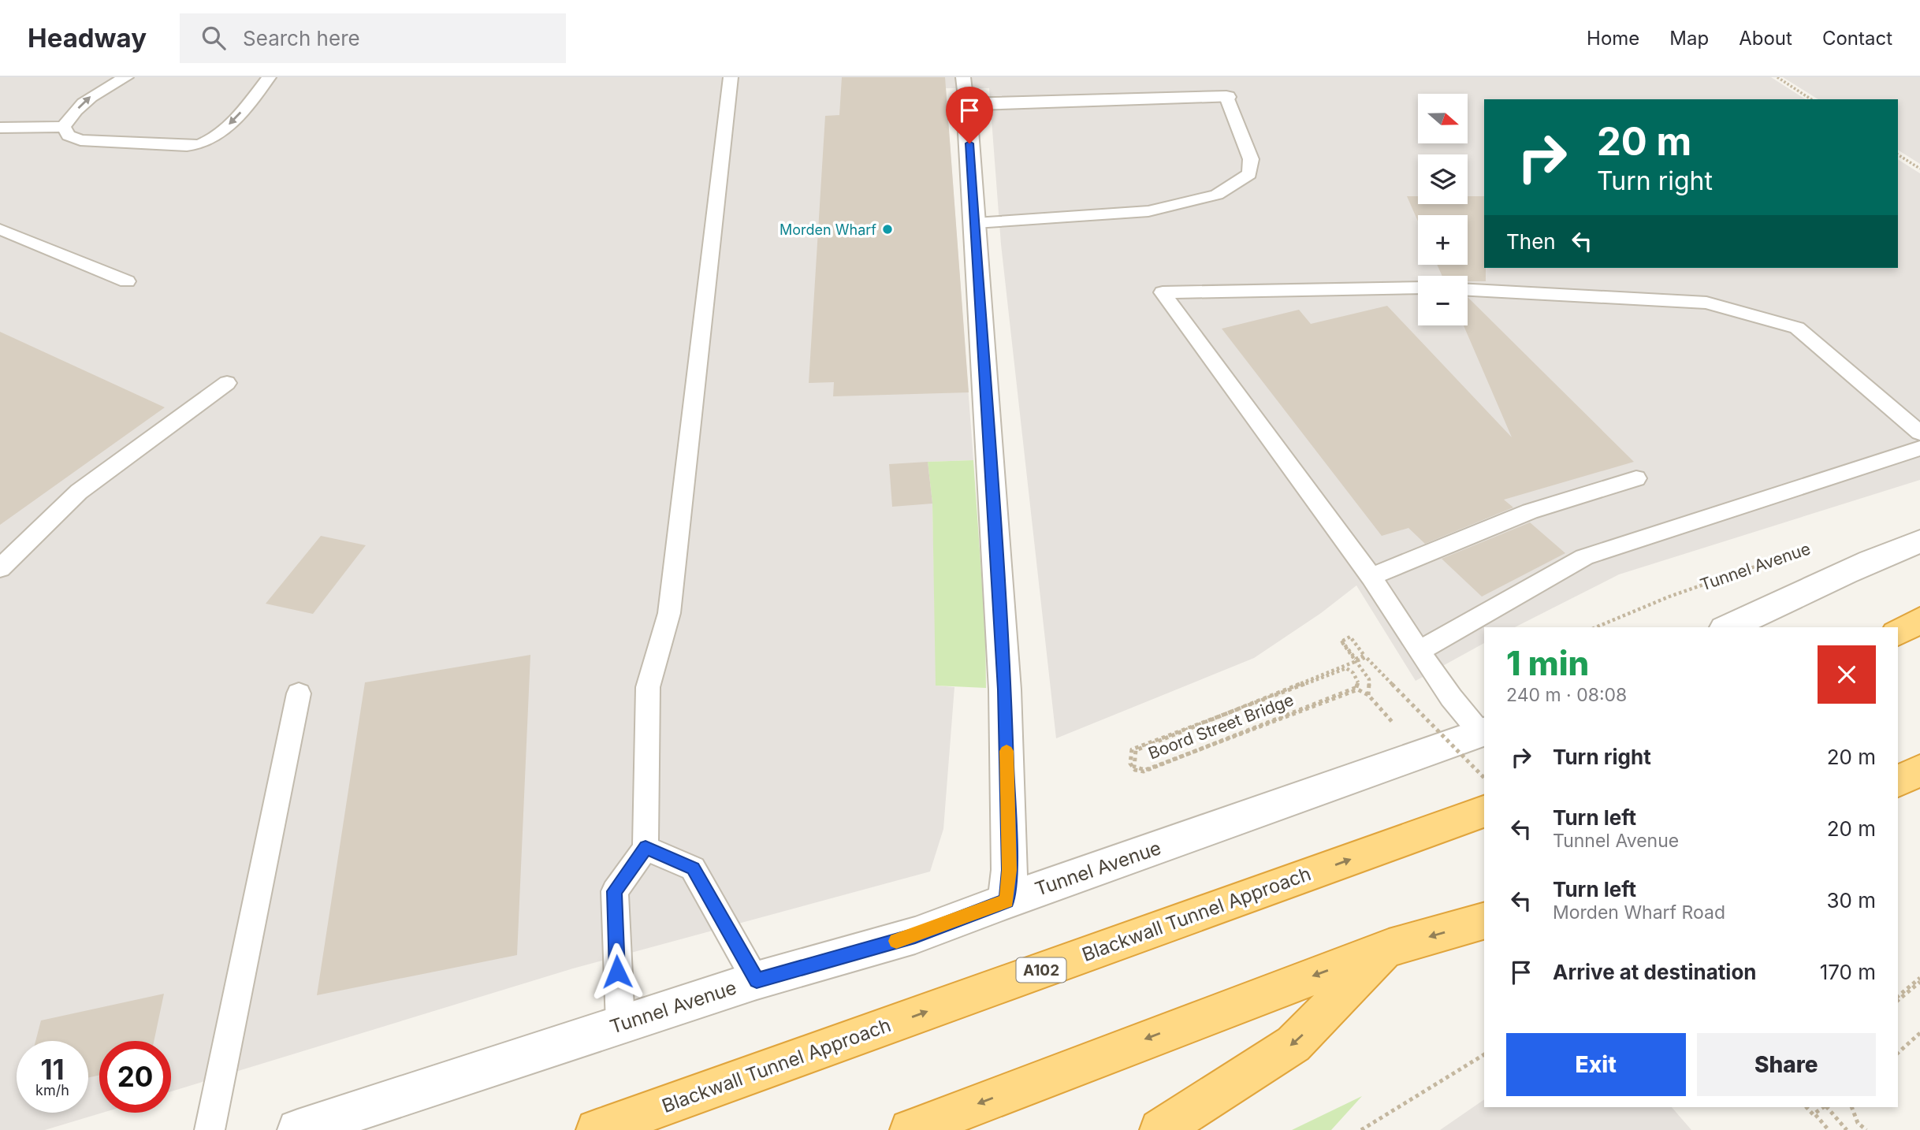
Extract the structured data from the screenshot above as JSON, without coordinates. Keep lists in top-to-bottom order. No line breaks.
{"streets":{"highway":["Blackwall Tunnel Approach","A102"],"street":["Tunnel Avenue"],"path":["Boord Street Bridge"]},"places":["Morden Wharf"],"north":"right","page":{"header":"Headway","search":"Search here","nav":["Home","Map","About","Contact"],"map_buttons":["+","−"],"turn":["20 m","Turn right"],"then":"Then","heading":["1 min","240 m · 08:08"],"list":[{"name":"Turn right","value":"20 m"},{"name":"Turn left","note":"Tunnel Avenue","value":"20 m"},{"name":"Turn left","note":"Morden Wharf Road","value":"30 m"},{"name":"Arrive at destination","value":"170 m"}],"buttons":["Exit","Share"],"speed":"11 km/h","limit":"20"}}
